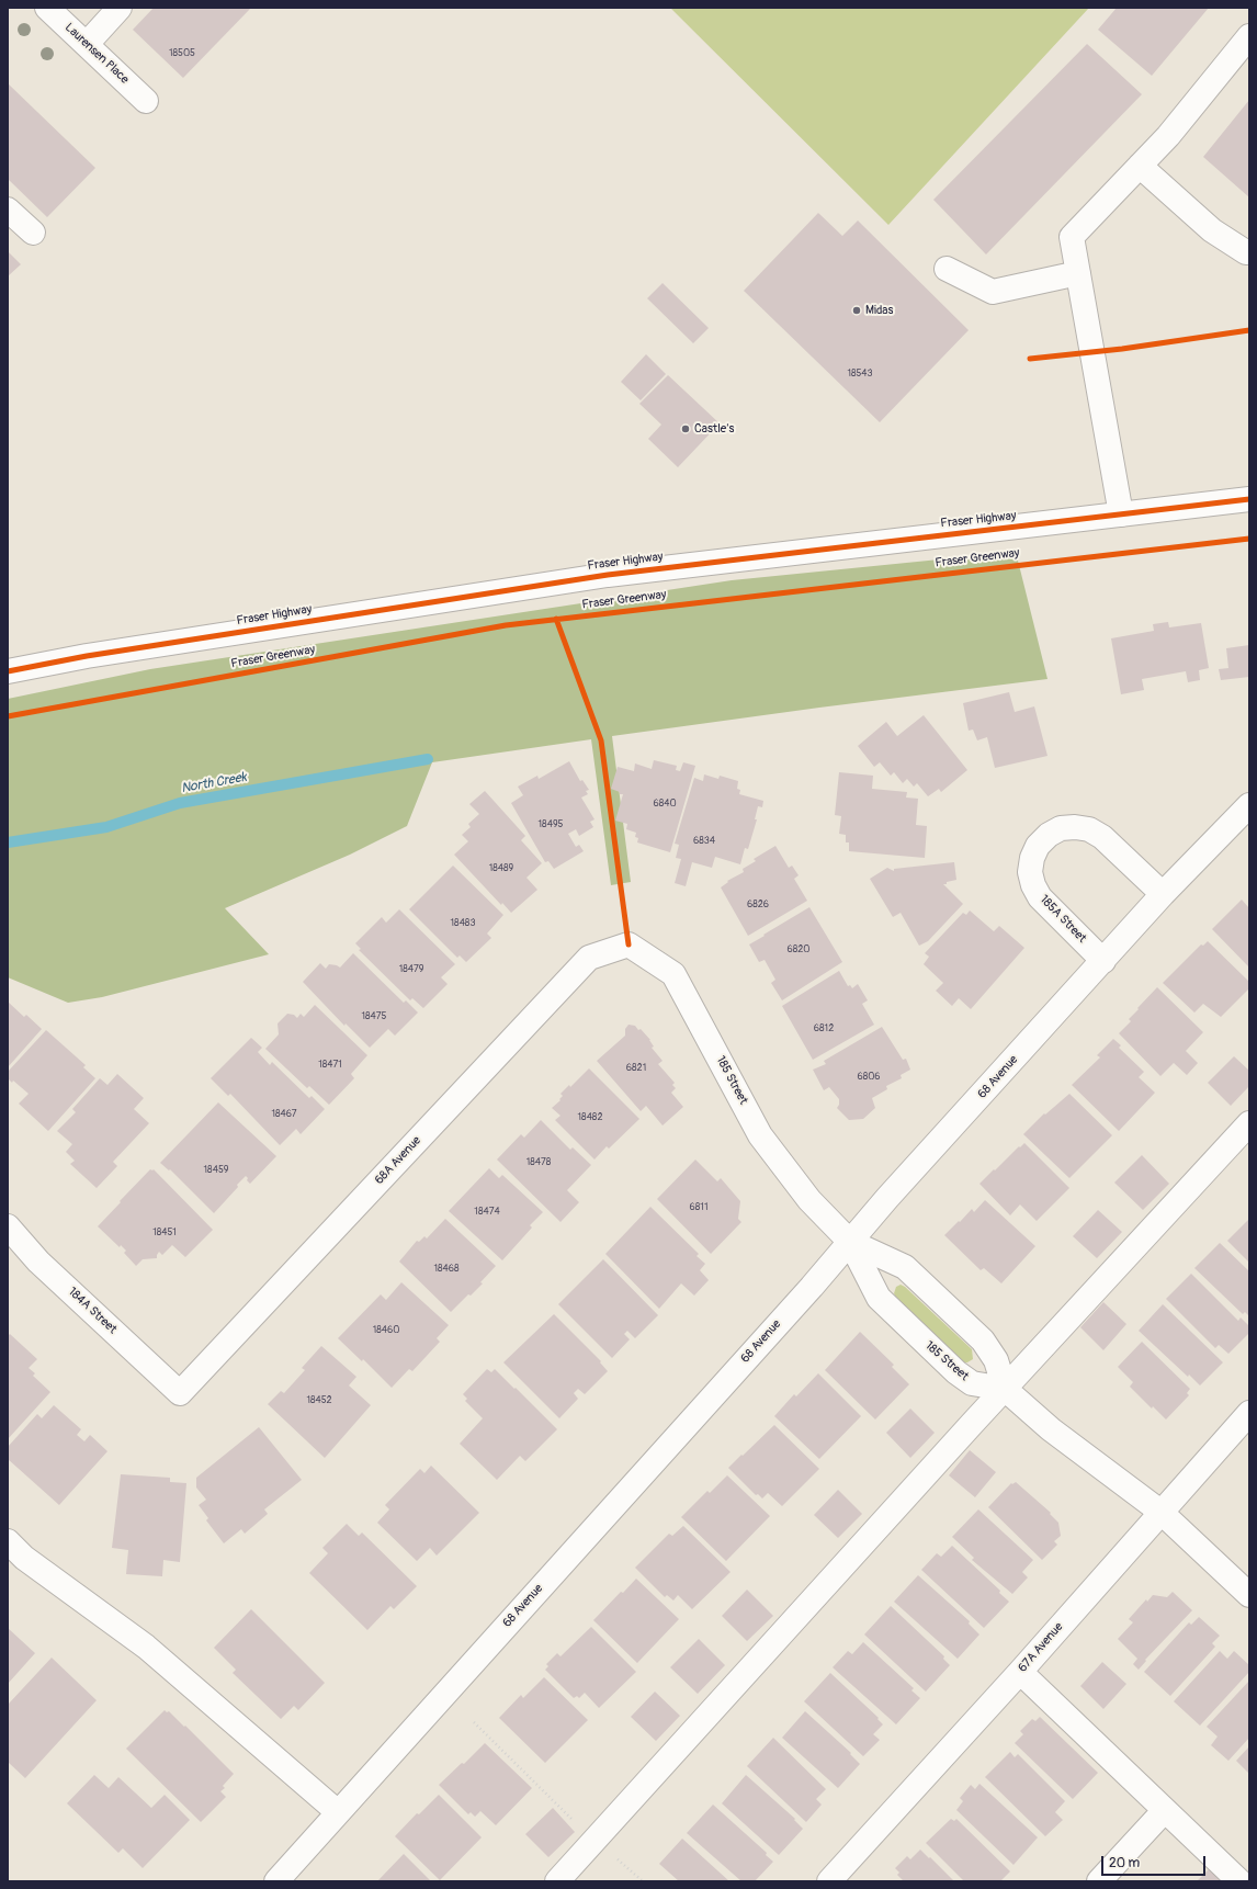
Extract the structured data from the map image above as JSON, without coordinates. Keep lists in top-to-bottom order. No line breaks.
{"streets":{"street":["Laurensen Place","Fraser Highway","185A Street","68 Avenue","185 Street","68A Avenue","184A Street","67A Avenue"],"cycle path":["Fraser Greenway"]},"crossings":[["185A Street","68 Avenue"],["68 Avenue","185 Street"],["185 Street","68A Avenue"],["68A Avenue","184A Street"]],"water":["North Creek"],"places":["Midas","Castle's"],"house_numbers":["18505","18543","6840","18495","6834","18489","6826","18483","6820","18479","18475","6812","18471","6821","6806","18467","18482","18478","18459","6811","18474","18451","18468","18460","18452"],"scale_bar":"20 m"}
